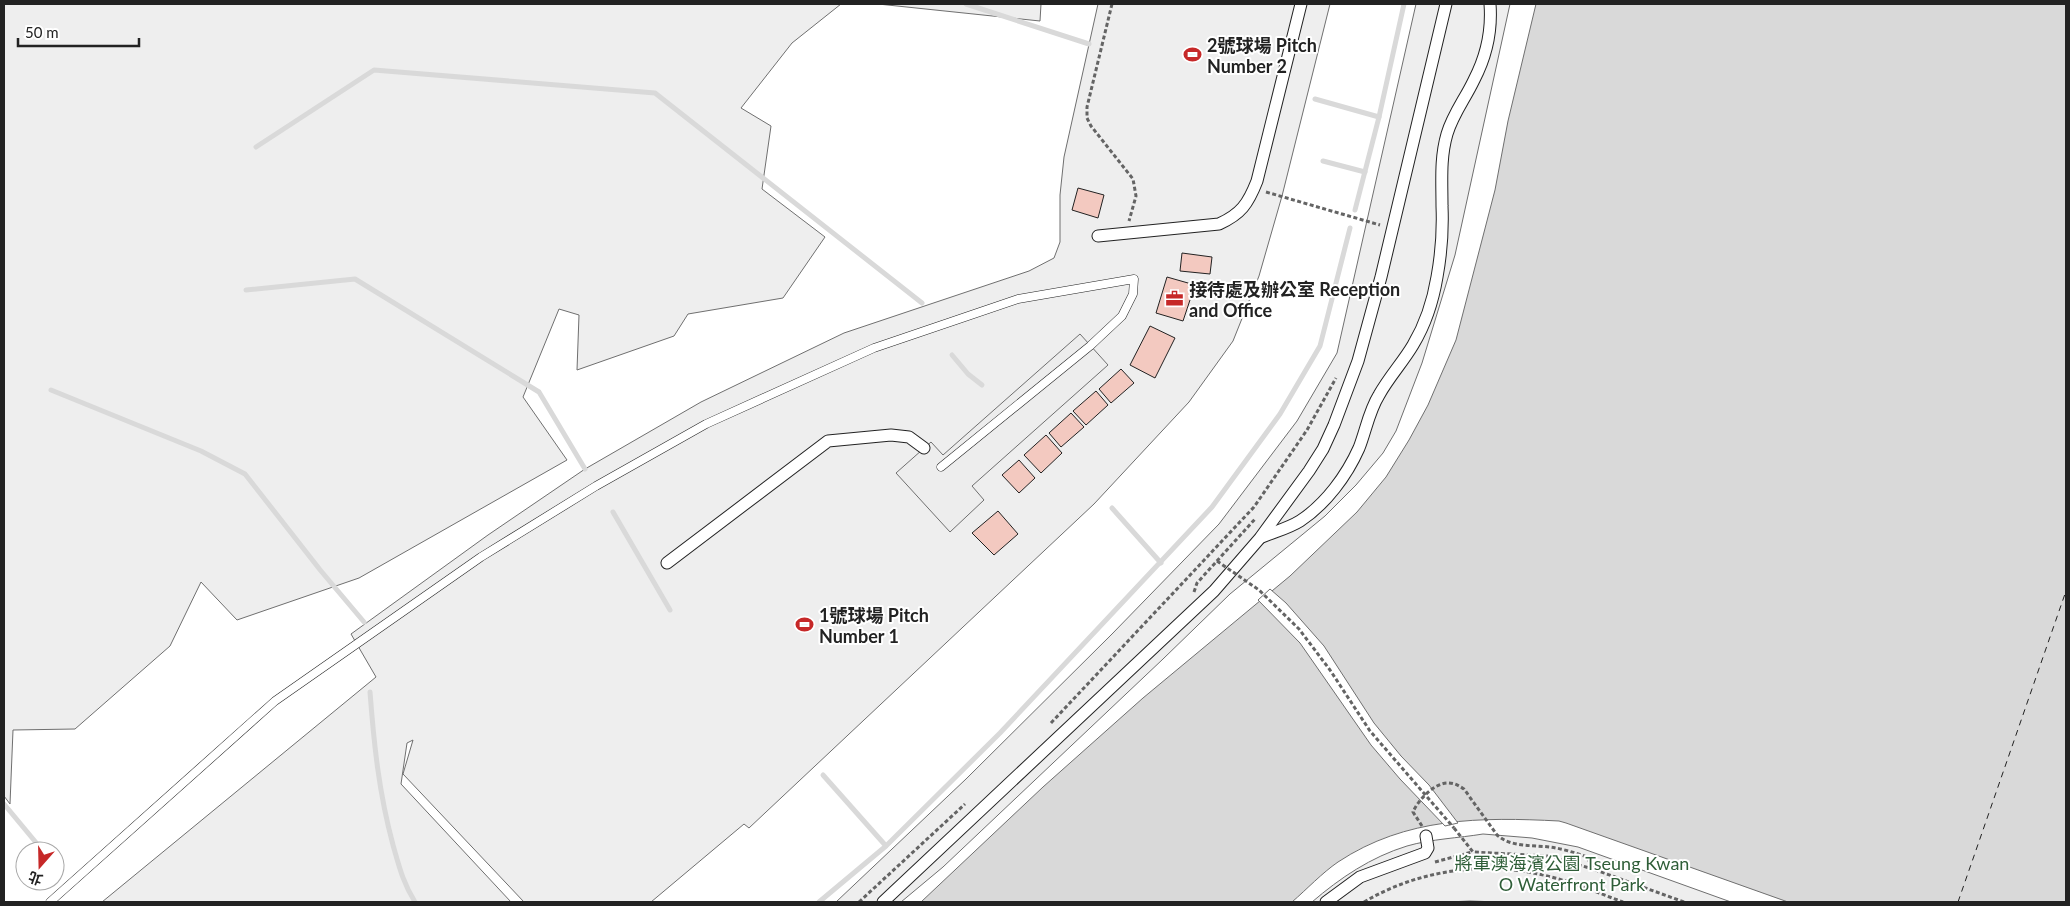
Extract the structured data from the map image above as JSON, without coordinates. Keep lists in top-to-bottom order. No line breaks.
{"parks":["將軍澳海濱公園 Tseung Kwan O Waterfront Park"],"places":{"sports":["2號球場 Pitch Number 2","1號球場 Pitch Number 1"],"office":["接待處及辦公室 Reception and Office"]},"scale_bar":"50 m","north":"bottom"}
